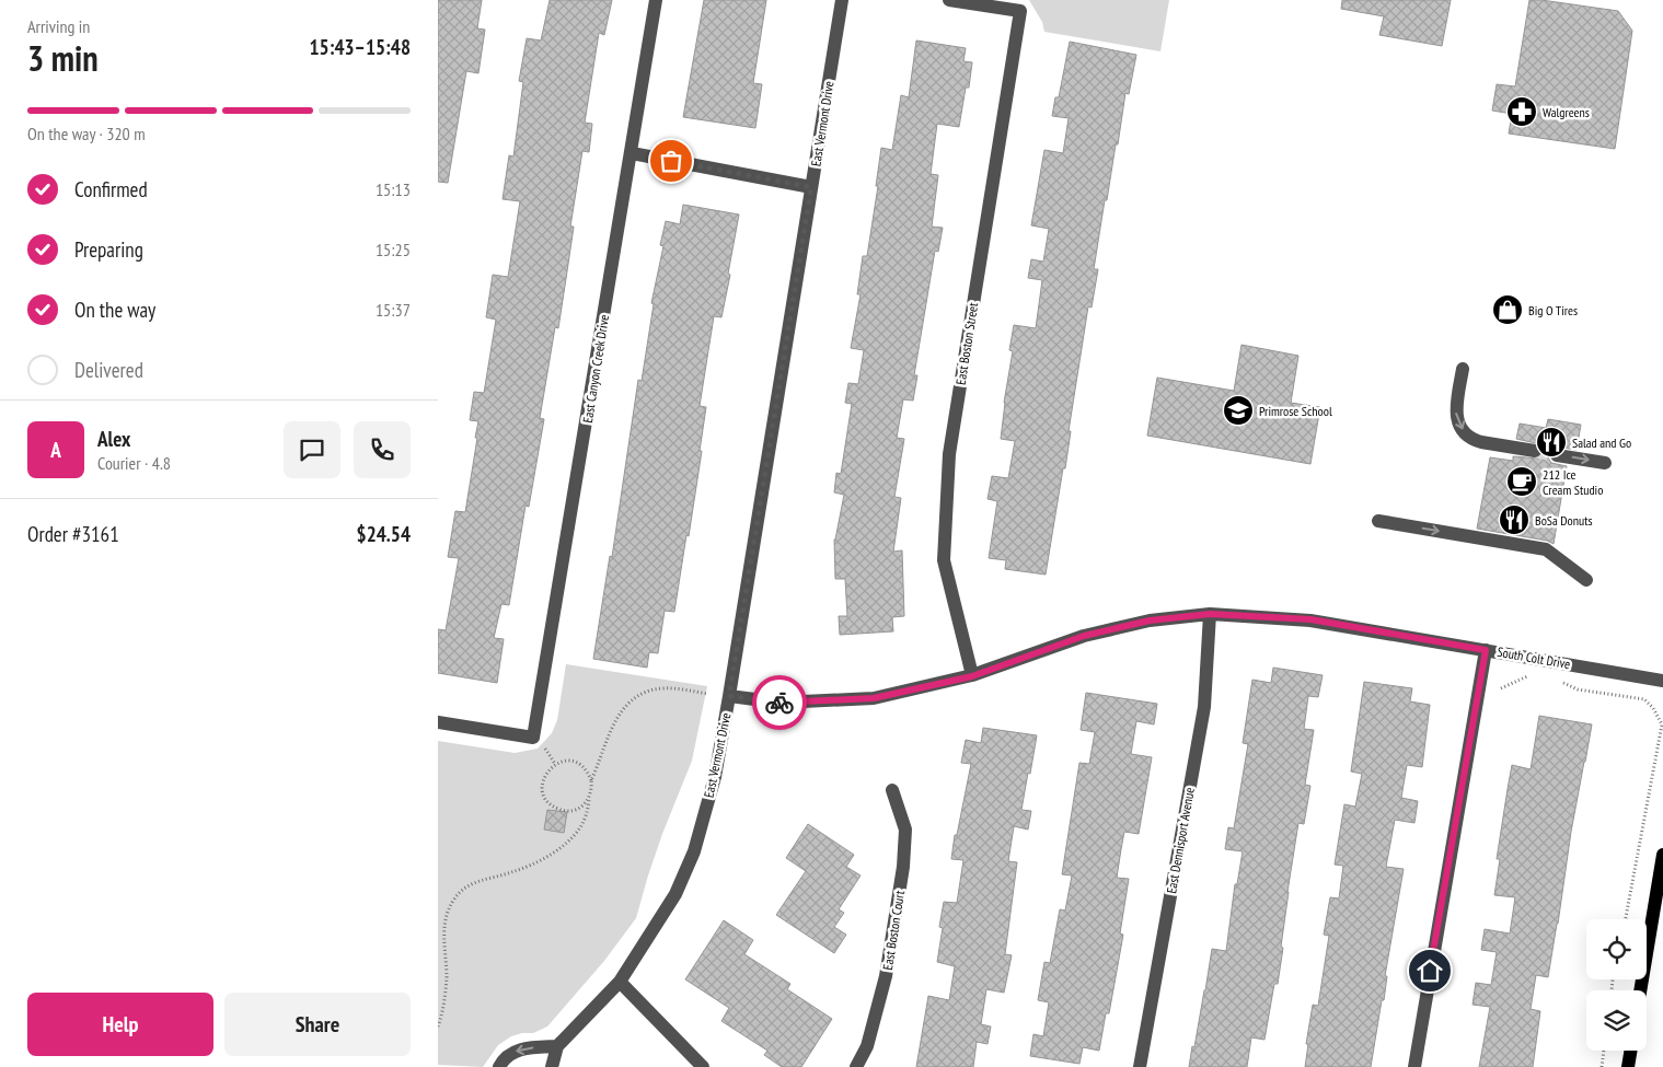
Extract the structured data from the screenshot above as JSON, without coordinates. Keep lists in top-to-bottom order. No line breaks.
{"streets":{"street":["East Vermont Drive","East Boston Street","East Canyon Creek Drive","South Colt Drive","East Dennisport Avenue","East Boston Court"]},"crossings":[["East Vermont Drive","South Colt Drive"],["East Boston Street","South Colt Drive"],["South Colt Drive","East Dennisport Avenue"]],"places":{"pharmacy":["Walgreens"],"shop":["Big O Tires"],"school or university":["Primrose School"],"restaurant":["Salad and Go","BoSa Donuts"],"cafe":["212 Ice Cream Studio"]},"page":{"heading":["3 min","Arriving in","15:43–15:48"],"panel":["Alex","Courier · 4.8","Order #3161","$24.54"],"bar":"On the way · 320 m","list":[["Confirmed","15:13"],["Preparing","15:25"],["On the way","15:37"],"Delivered"],"round":"A","buttons":["Help","Share"]}}
